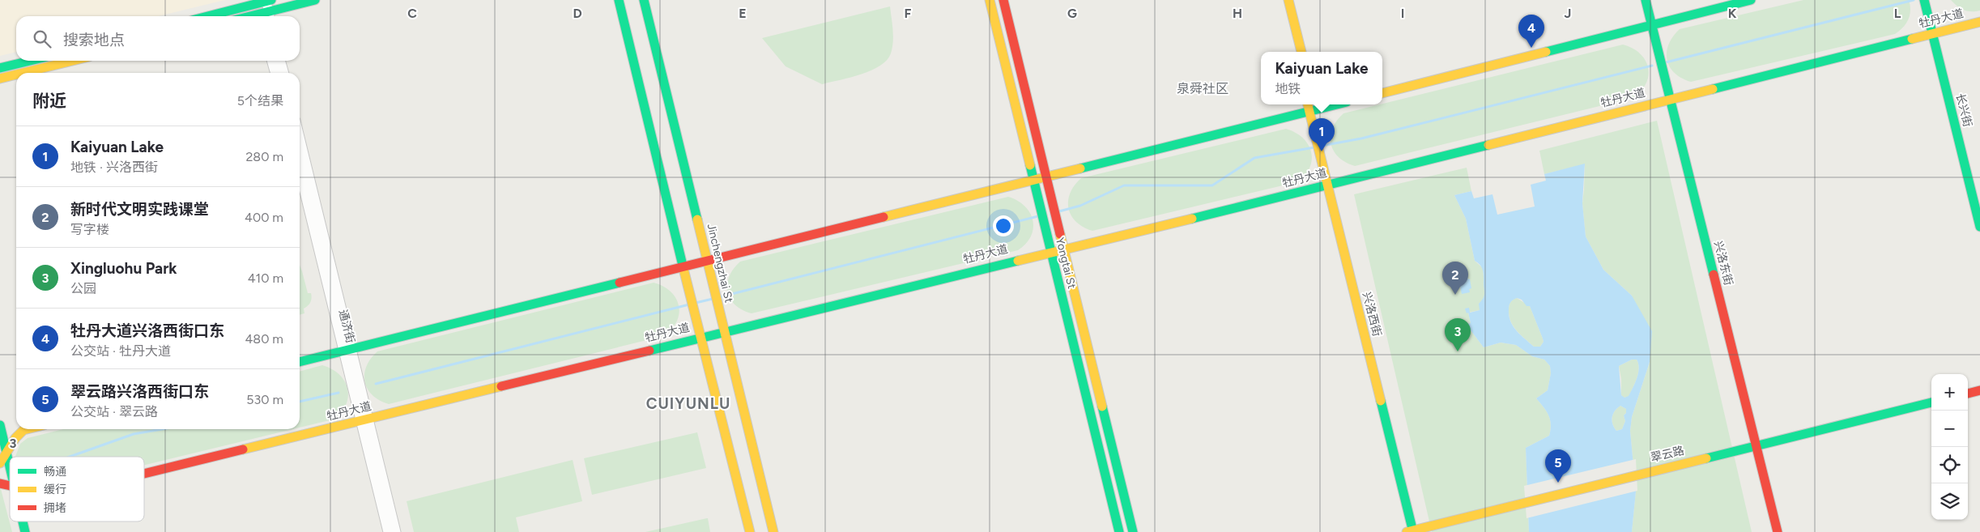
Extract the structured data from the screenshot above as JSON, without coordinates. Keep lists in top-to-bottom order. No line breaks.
{"streets":{"main road":["牡丹大道","长兴街","Jinchengzhai St","Yongtai St","兴洛东街","兴洛西街","翠云路"],"street":["通济街"]},"crossings":[["牡丹大道","长兴街"],["牡丹大道","Jinchengzhai St"],["牡丹大道","Yongtai St"],["牡丹大道","兴洛东街"],["牡丹大道","兴洛西街"],["牡丹大道","通济街"],["兴洛东街","翠云路"],["兴洛西街","翠云路"]],"districts":["泉舜社区","CUIYUNLU"],"legend":["畅通","缓行","拥堵"],"page":{"pins":["4","1","2","3","5"],"search":"搜索地点","popup":["Kaiyuan Lake","地铁"],"heading":["附近","5个结果"],"list":[{"mark":"1","name":"Kaiyuan Lake","note":"地铁 · 兴洛西街","value":"280 m"},{"mark":"2","name":"新时代文明实践课堂","note":"写字楼","value":"400 m"},{"mark":"3","name":"Xingluohu Park","note":"公园","value":"410 m"},{"mark":"4","name":"牡丹大道兴洛西街口东","note":"公交站 · 牡丹大道","value":"480 m"},{"mark":"5","name":"翠云路兴洛西街口东","note":"公交站 · 翠云路","value":"530 m"}],"map_buttons":["+","−"]},"grid":{"columns":["C","D","E","F","G","H","I","J","K","L"],"rows":["3"]}}
